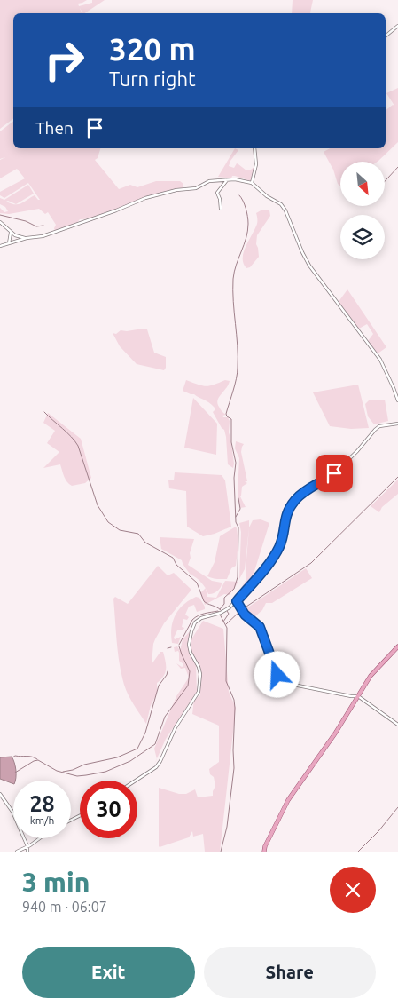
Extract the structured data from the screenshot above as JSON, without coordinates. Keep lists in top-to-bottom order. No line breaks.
{"north":"bottom right","page":{"turn":["320 m","Turn right"],"then":"Then","speed":"28 km/h","limit":"30","heading":["3 min","940 m · 06:07"],"buttons":["Exit","Share"]}}
